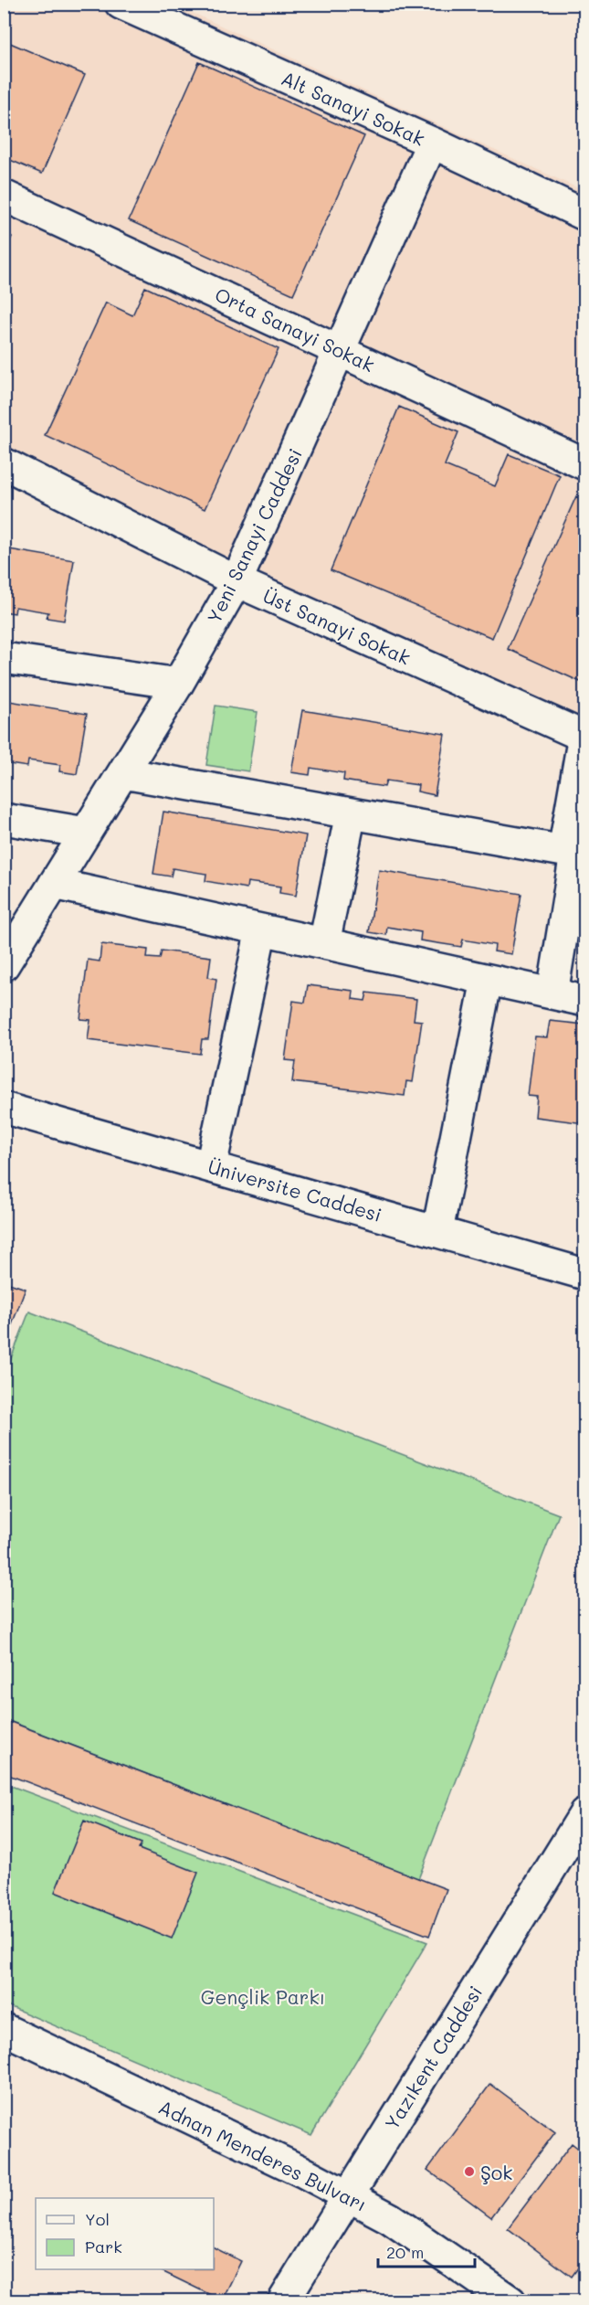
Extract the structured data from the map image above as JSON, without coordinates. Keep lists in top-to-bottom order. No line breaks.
{"streets":{"street":["Alt Sanayi Sokak","Orta Sanayi Sokak","Yeni Sanayi Caddesi","Üst Sanayi Sokak","Üniversite Caddesi","Yazıkent Caddesi","Adnan Menderes Bulvarı"]},"crossings":[["Alt Sanayi Sokak","Yeni Sanayi Caddesi"],["Orta Sanayi Sokak","Yeni Sanayi Caddesi"],["Yeni Sanayi Caddesi","Üst Sanayi Sokak"],["Yazıkent Caddesi","Adnan Menderes Bulvarı"]],"parks":["Gençlik Parkı"],"places":["Şok"],"legend":["Yol","Park"],"scale_bar":"20 m"}
